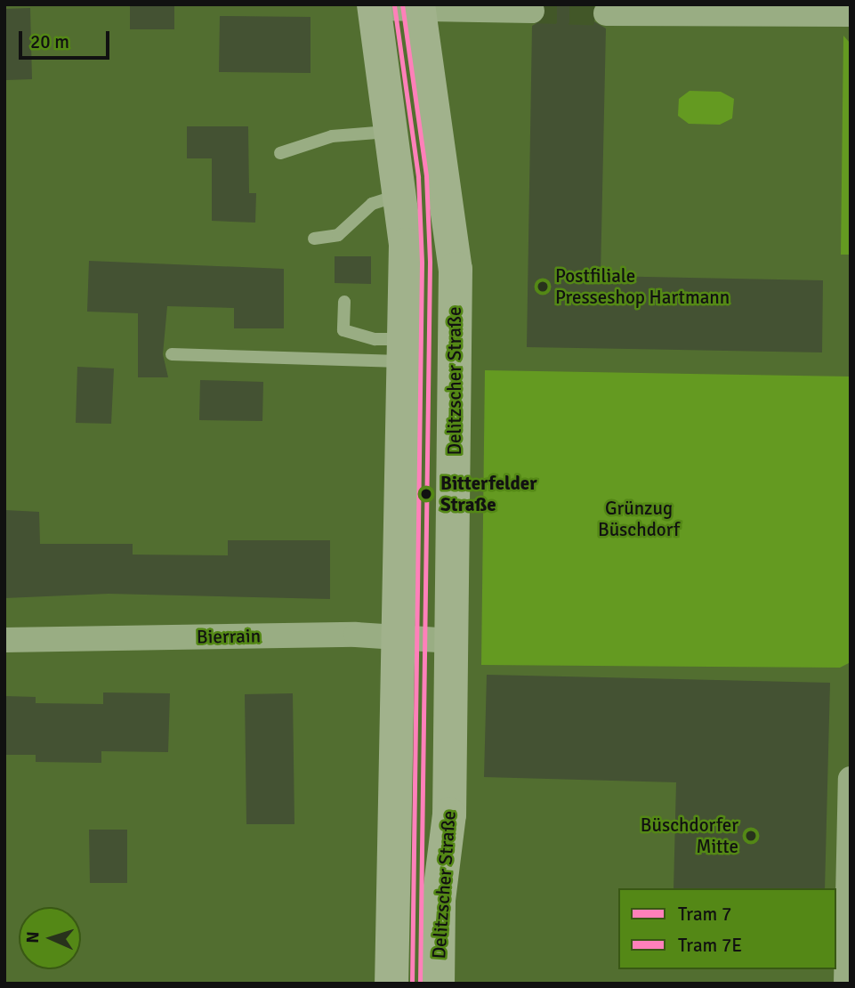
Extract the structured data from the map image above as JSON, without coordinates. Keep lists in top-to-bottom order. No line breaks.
{"streets":{"main road":["Delitzscher Straße"],"street":["Bierrain"]},"crossings":[["Delitzscher Straße","Bierrain"]],"parks":["Grünzug Büschdorf"],"places":["Postfiliale Presseshop Hartmann","Bitterfelder Straße","Büschdorfer Mitte"],"lines":["tram line 7","tram line 7E"],"legend":["Tram 7","Tram 7E"],"scale_bar":"20 m","north":"left"}
